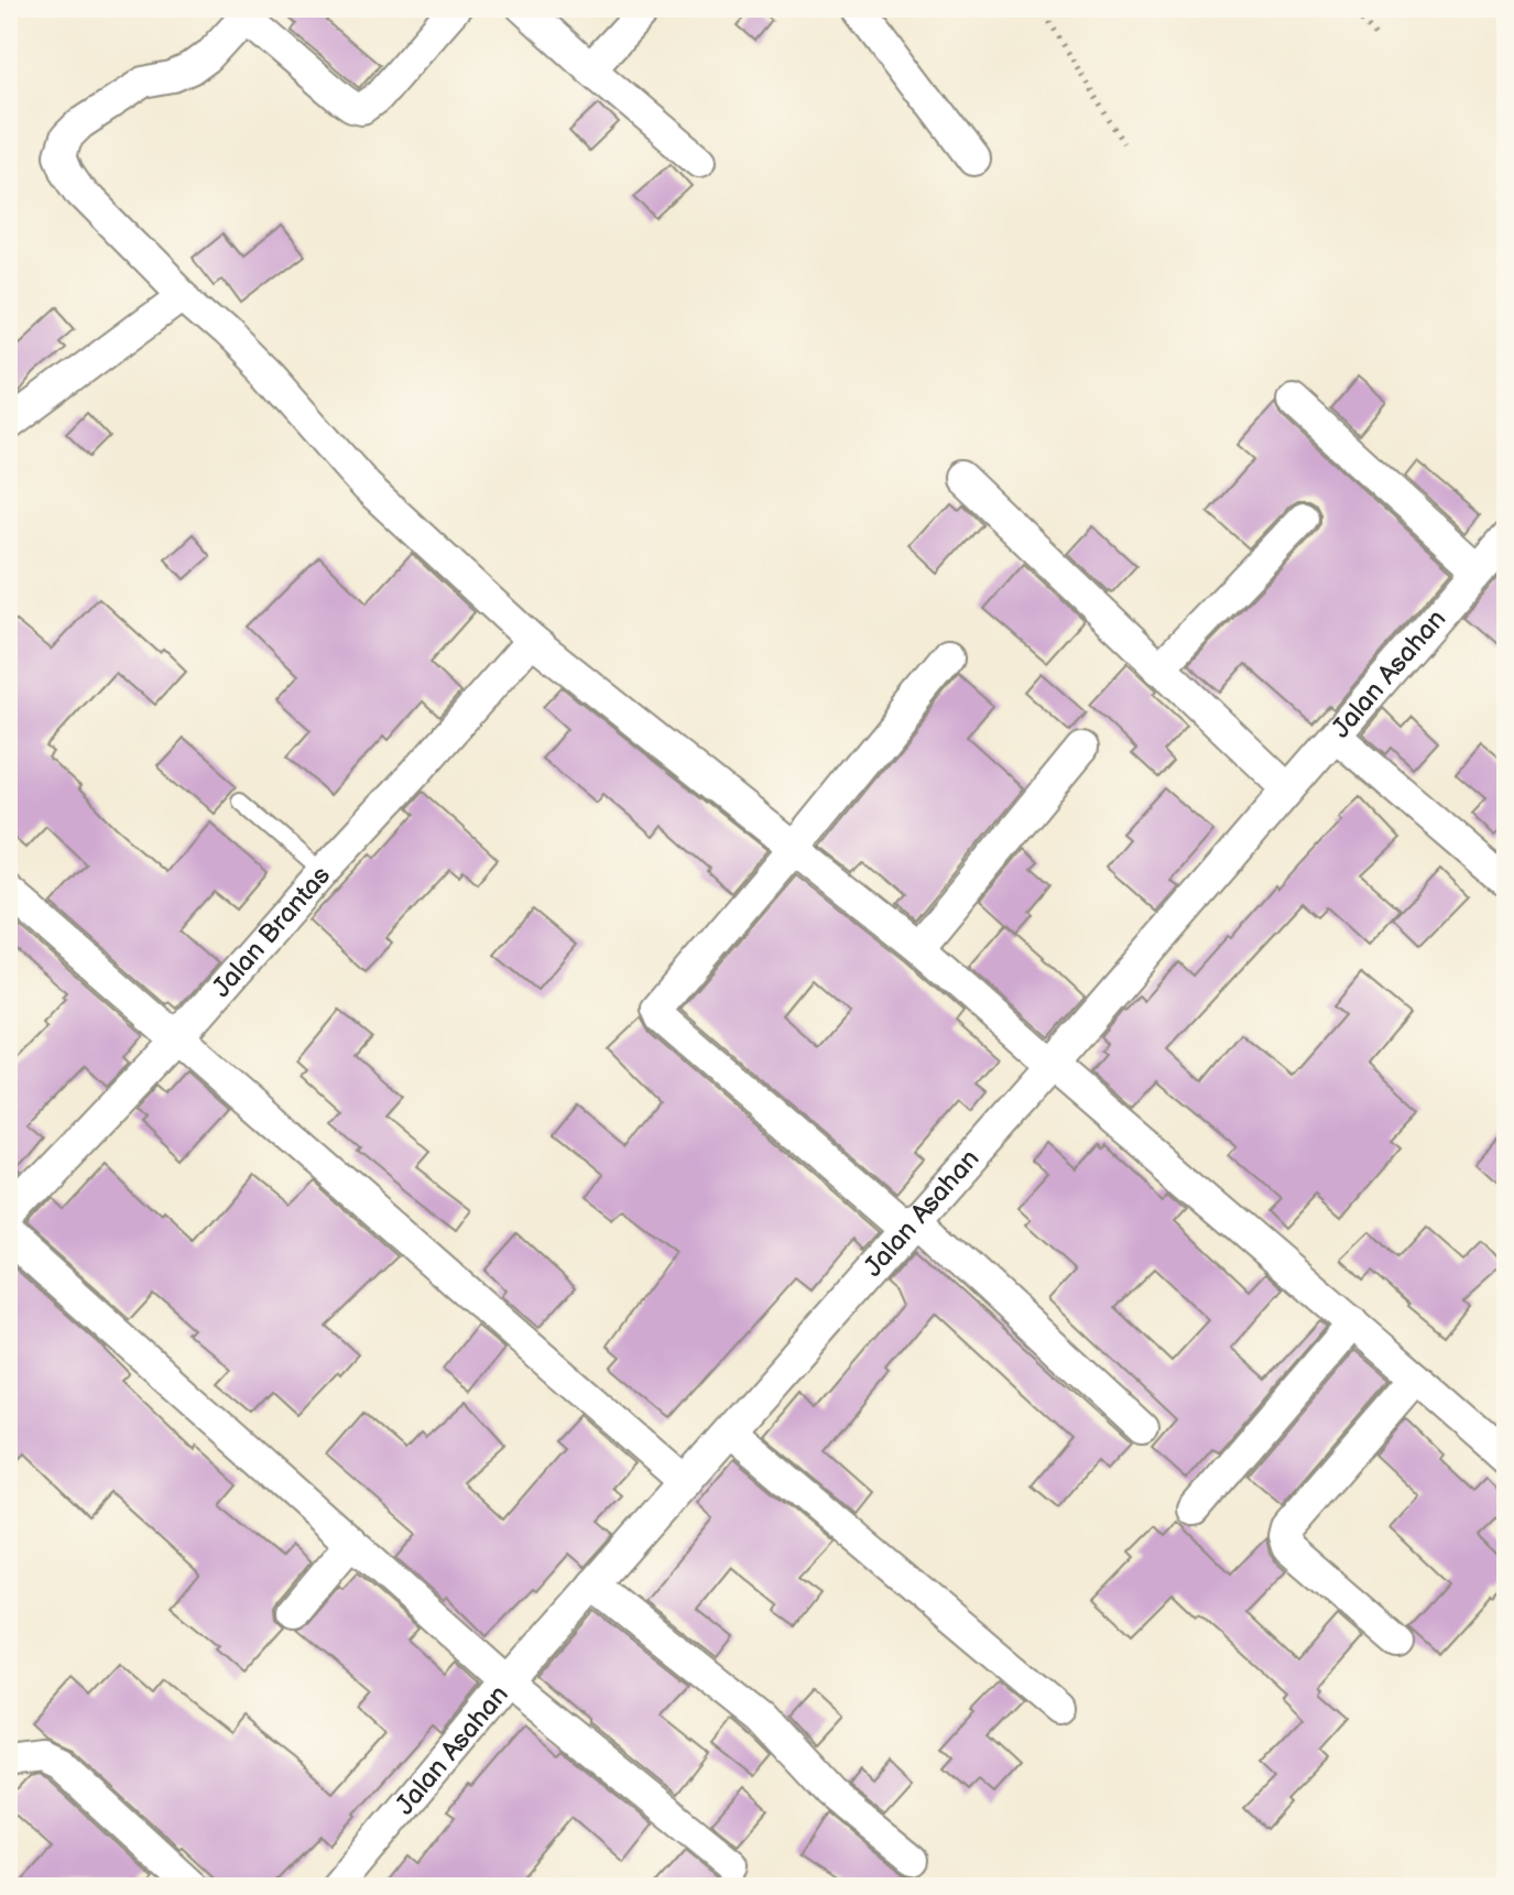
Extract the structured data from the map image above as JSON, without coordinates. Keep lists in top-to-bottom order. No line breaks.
{"streets":{"street":["Jalan Asahan","Jalan Brantas"]}}
